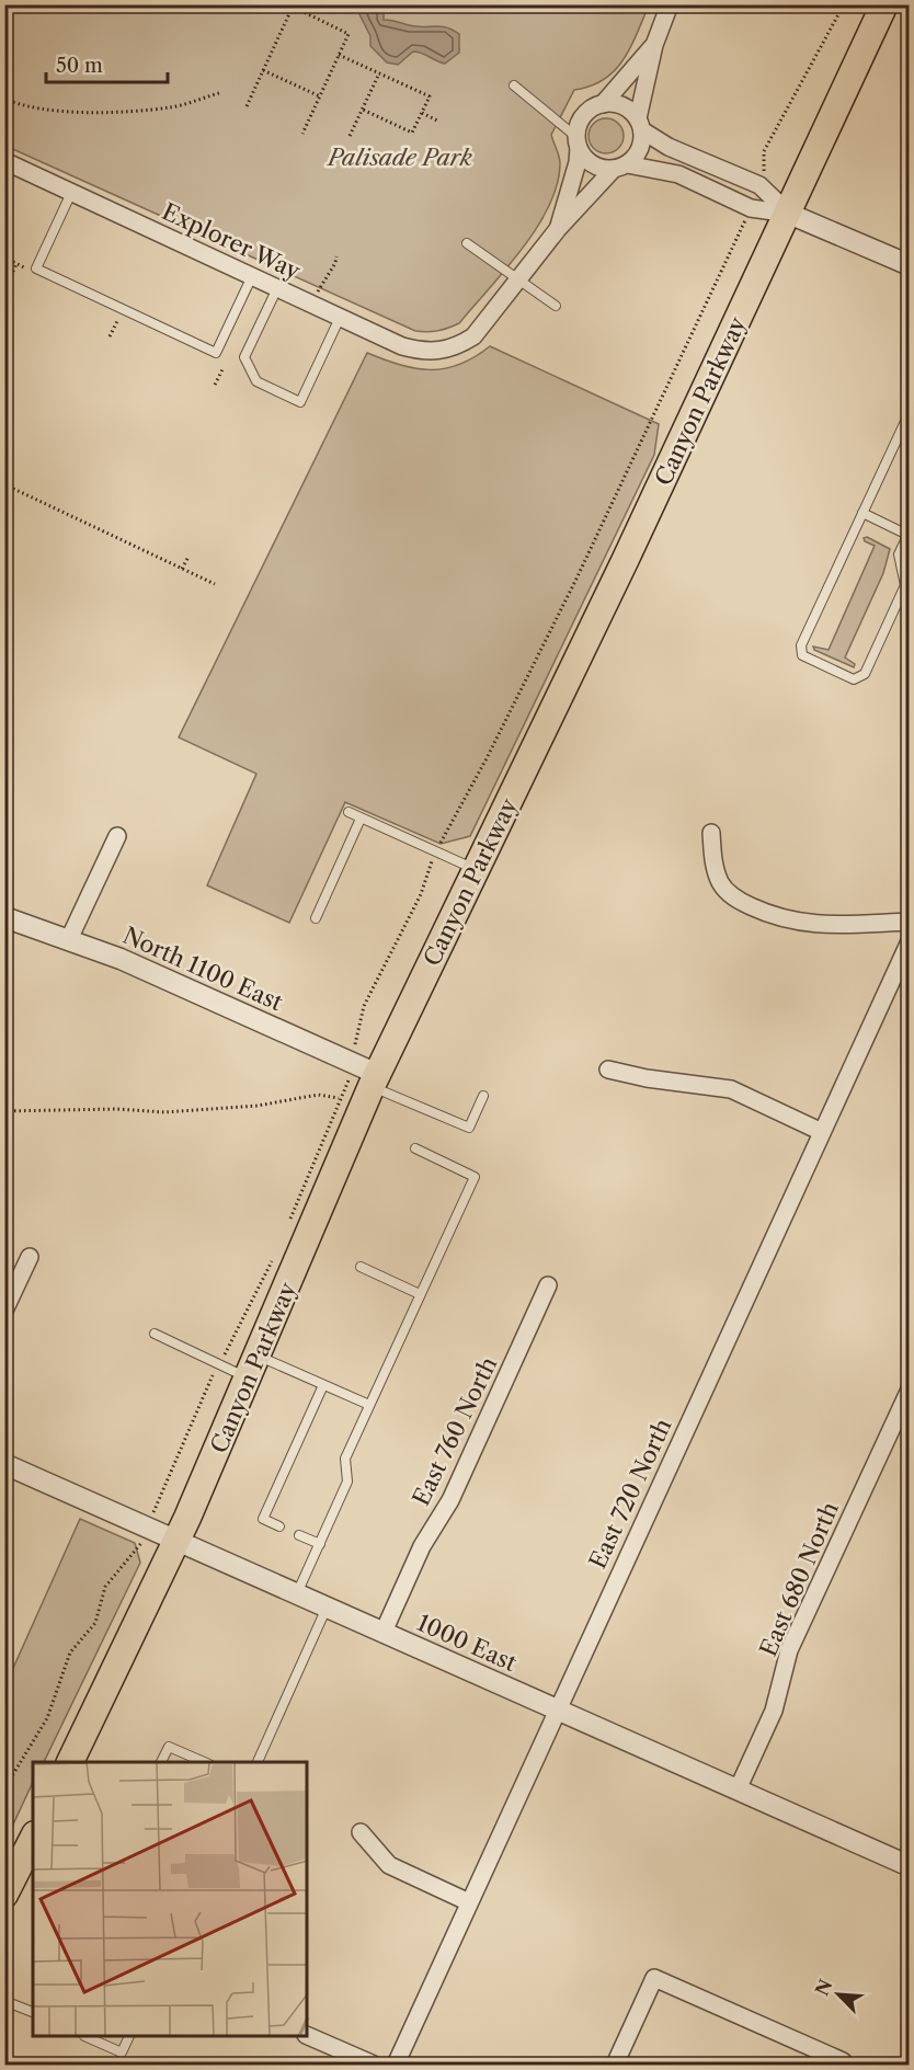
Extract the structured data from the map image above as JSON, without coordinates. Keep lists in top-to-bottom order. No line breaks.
{"streets":{"highway":["Canyon Parkway"],"street":["Explorer Way","North 1100 East","East 760 North","East 720 North","East 680 North","1000 East"]},"crossings":[["Canyon Parkway","North 1100 East"],["Canyon Parkway","1000 East"],["East 760 North","1000 East"],["East 720 North","1000 East"],["East 680 North","1000 East"]],"parks":["Palisade Park"],"scale_bar":"50 m","north":"top left"}
